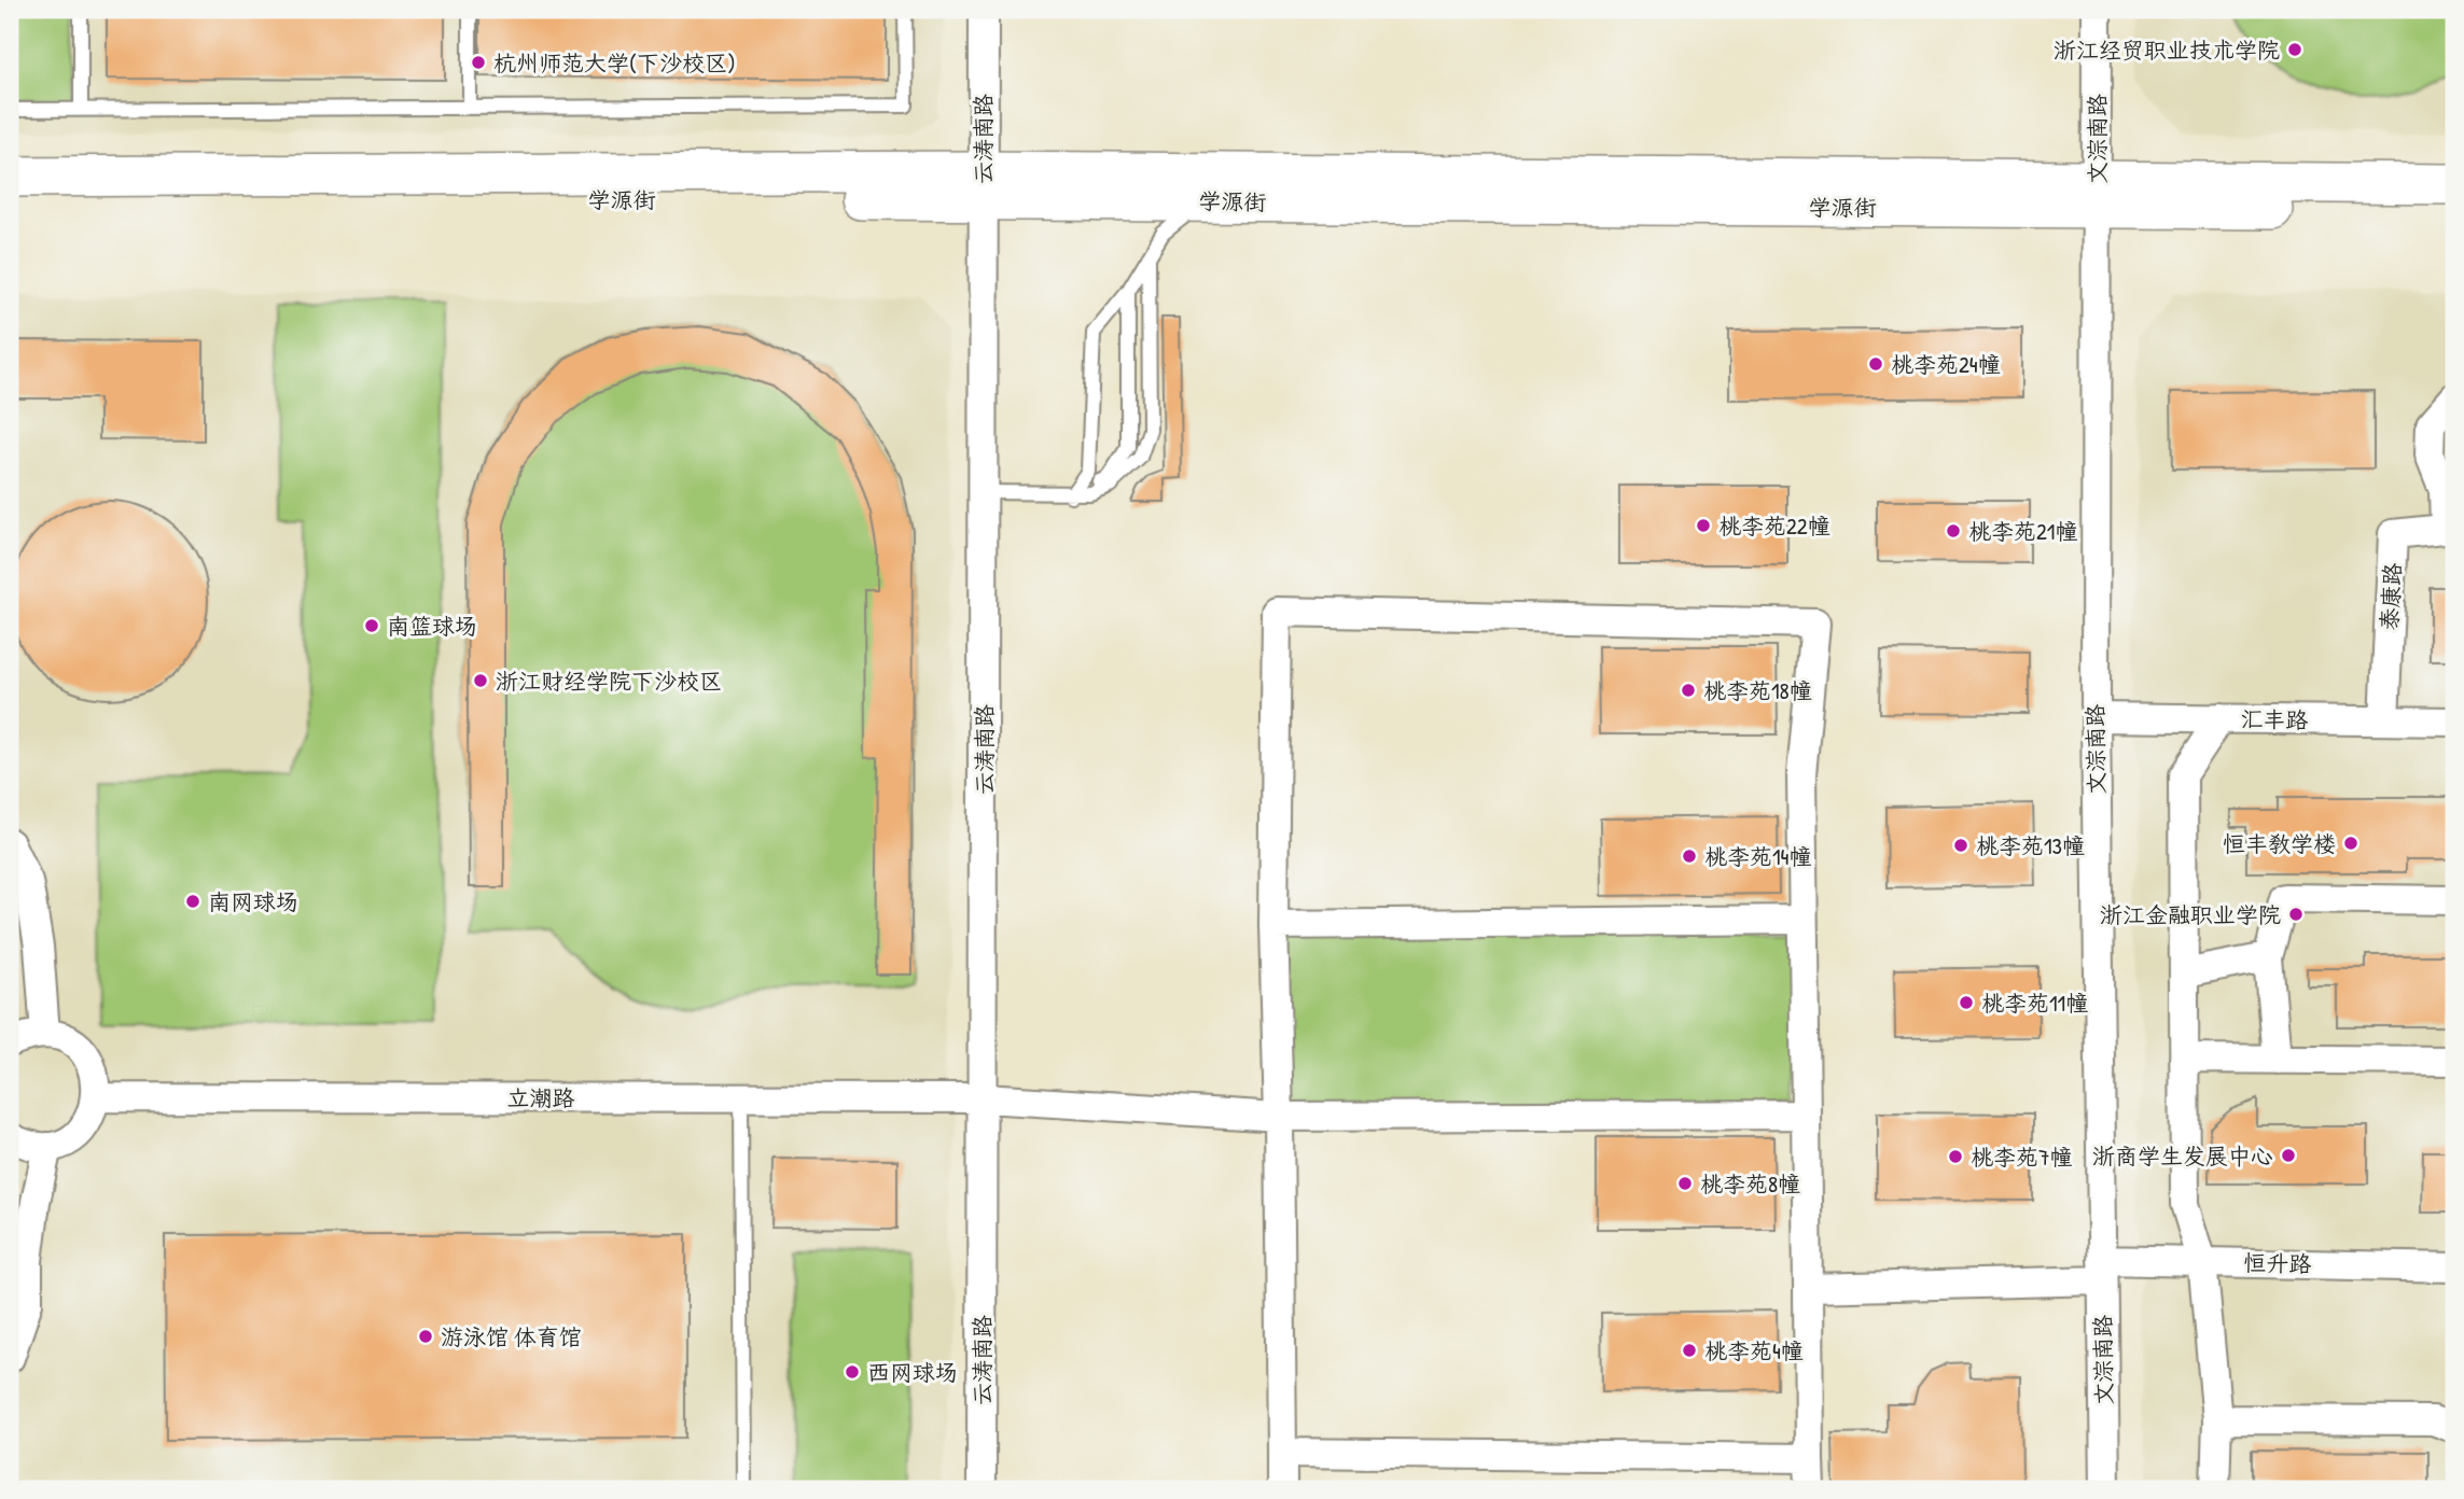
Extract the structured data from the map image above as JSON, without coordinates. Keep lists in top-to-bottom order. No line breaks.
{"streets":{"main road":["学源街"],"street":["云涛南路","文淙南路","泰康路","汇丰路","立潮路","恒升路"]},"crossings":[["云涛南路","学源街"],["云涛南路","立潮路"],["文淙南路","学源街"],["文淙南路","汇丰路"],["文淙南路","恒升路"],["泰康路","汇丰路"]],"places":["浙江经贸职业技术学院","杭州师范大学(下沙校区)","桃李苑24幢","桃李苑22幢","桃李苑21幢","南篮球场","浙江财经学院下沙校区","桃李苑18幢","恒丰教学楼","桃李苑13幢","桃李苑14幢","南网球场","浙江金融职业学院","桃李苑11幢","浙商学生发展中心","桃李苑7幢","桃李苑8幢","游泳馆 体育馆","桃李苑4幢","西网球场"]}
